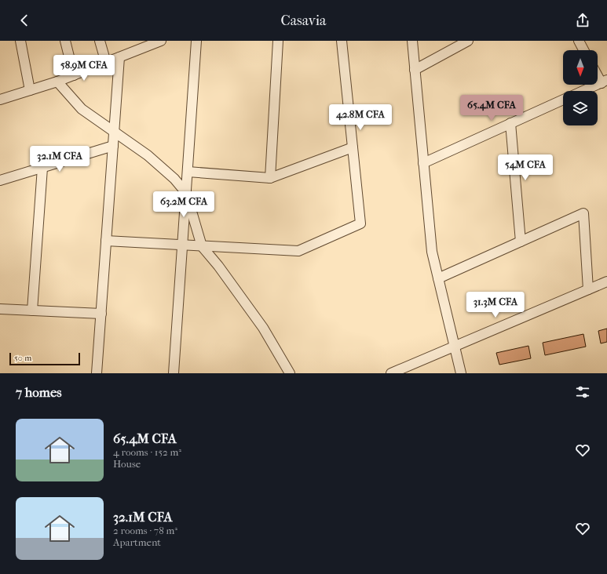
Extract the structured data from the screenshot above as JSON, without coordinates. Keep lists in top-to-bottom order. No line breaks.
{"scale_bar":"50 m","north":"bottom","page":{"header":"Casavia","price":["58.9M CFA","65.4M CFA","42.8M CFA","32.1M CFA","54M CFA","63.2M CFA","31.3M CFA"],"scale":"50 m","heading":"7 homes","list":[{"name":"65.4M CFA","note":"4 rooms · 152 m² · House"},{"name":"32.1M CFA","note":"2 rooms · 78 m² · Apartment"}]}}
